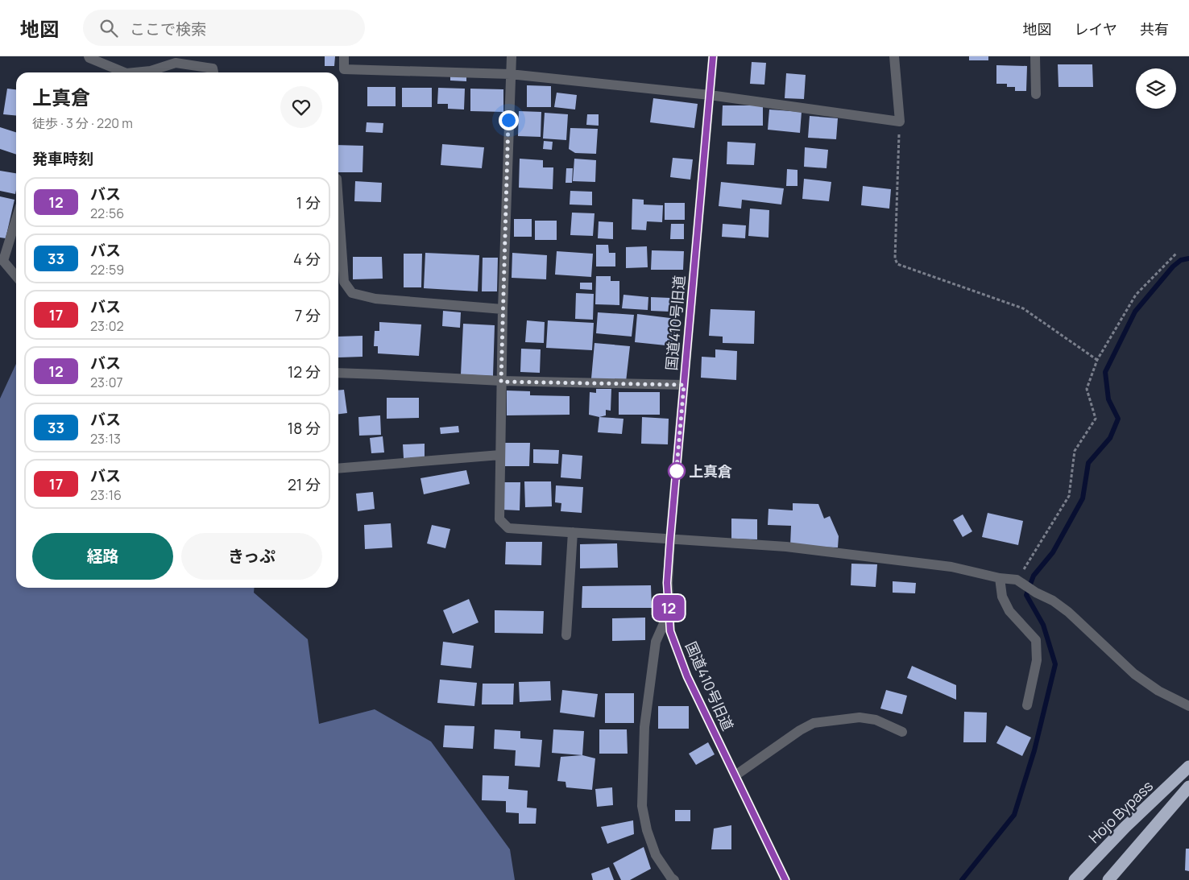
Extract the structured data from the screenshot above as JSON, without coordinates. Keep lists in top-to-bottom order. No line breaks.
{"streets":{"highway":["Hojo Bypass"],"street":["国道410号旧道"]},"places":["上真倉"],"lines":["bus line 12"],"page":{"header":"地図","search":"ここで検索","nav":["地図","レイヤ","共有"],"on_map":"12","heading":[["上真倉","徒歩 · 3 分 · 220 m"],"発車時刻"],"list":[{"mark":"12","name":"バス","note":"22:56","value":"1 分"},{"mark":"33","name":"バス","note":"22:59","value":"4 分"},{"mark":"17","name":"バス","note":"23:02","value":"7 分"},{"mark":"12","name":"バス","note":"23:07","value":"12 分"},{"mark":"33","name":"バス","note":"23:13","value":"18 分"},{"mark":"17","name":"バス","note":"23:16","value":"21 分"}],"buttons":["経路","きっぷ"]}}
